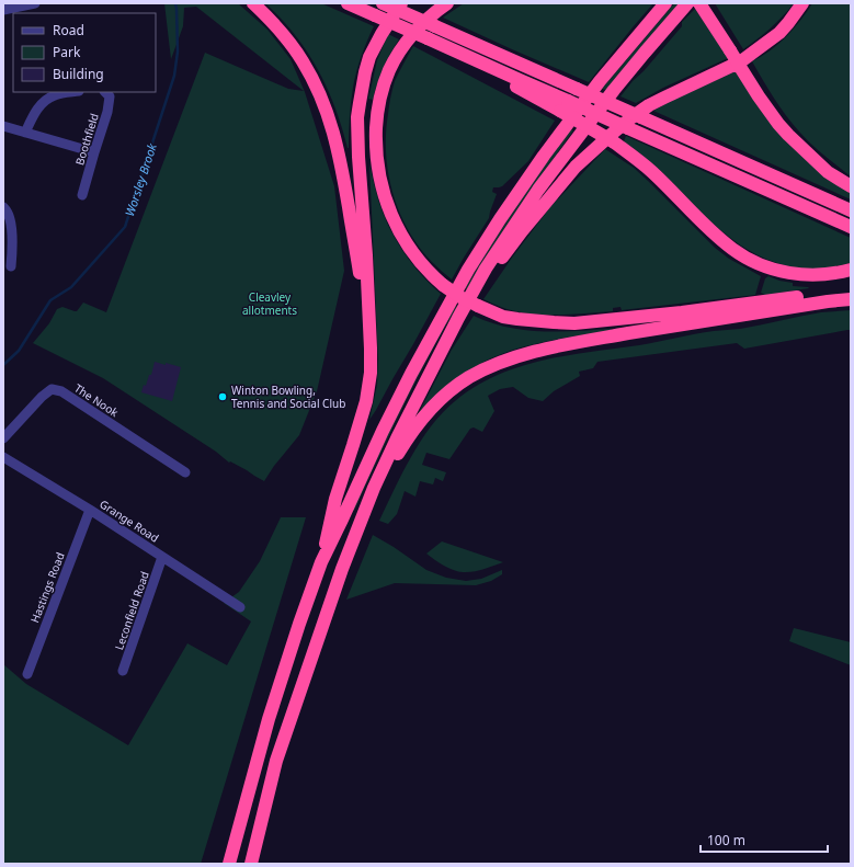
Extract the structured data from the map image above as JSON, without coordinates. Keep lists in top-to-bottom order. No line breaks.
{"streets":{"street":["Boothfield","The Nook","Grange Road","Hastings Road","Leconfield Road"]},"crossings":[["Grange Road","Hastings Road"],["Grange Road","Leconfield Road"]],"water":["Worsley Brook"],"parks":["Cleavley allotments"],"places":["Winton Bowling, Tennis and Social Club"],"legend":["Road","Park","Building"],"scale_bar":"100 m"}
